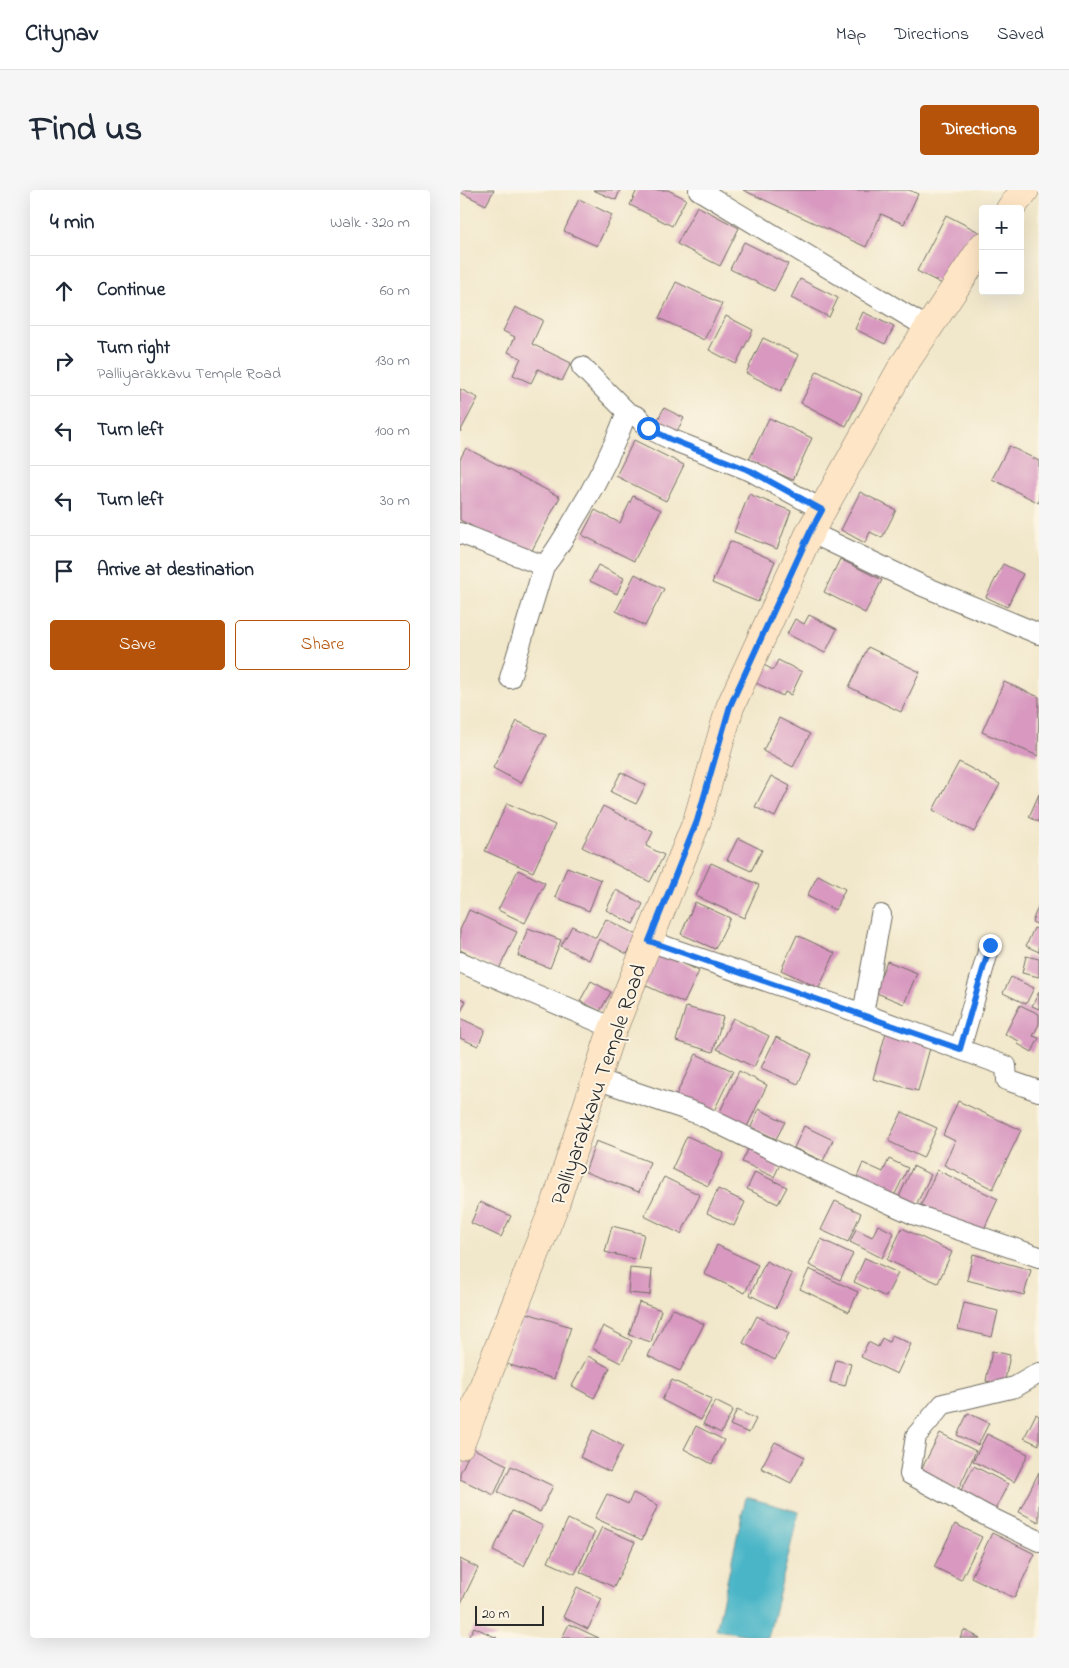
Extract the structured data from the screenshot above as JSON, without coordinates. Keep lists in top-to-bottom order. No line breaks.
{"streets":{"street":["Palliyarakkavu Temple Road"]},"scale_bar":"20 m","page":{"header":"Citynav","nav":["Map","Directions","Saved"],"title":"Find us","buttons":["Directions",["Save","Share"]],"heading":["4 min","Walk · 320 m"],"map_buttons":["+","−"],"list":[["Continue","60 m"],["Turn right","Palliyarakkavu Temple Road","130 m"],["Turn left","100 m"],["Turn left","30 m"],"Arrive at destination"],"scale":"20 m"}}
